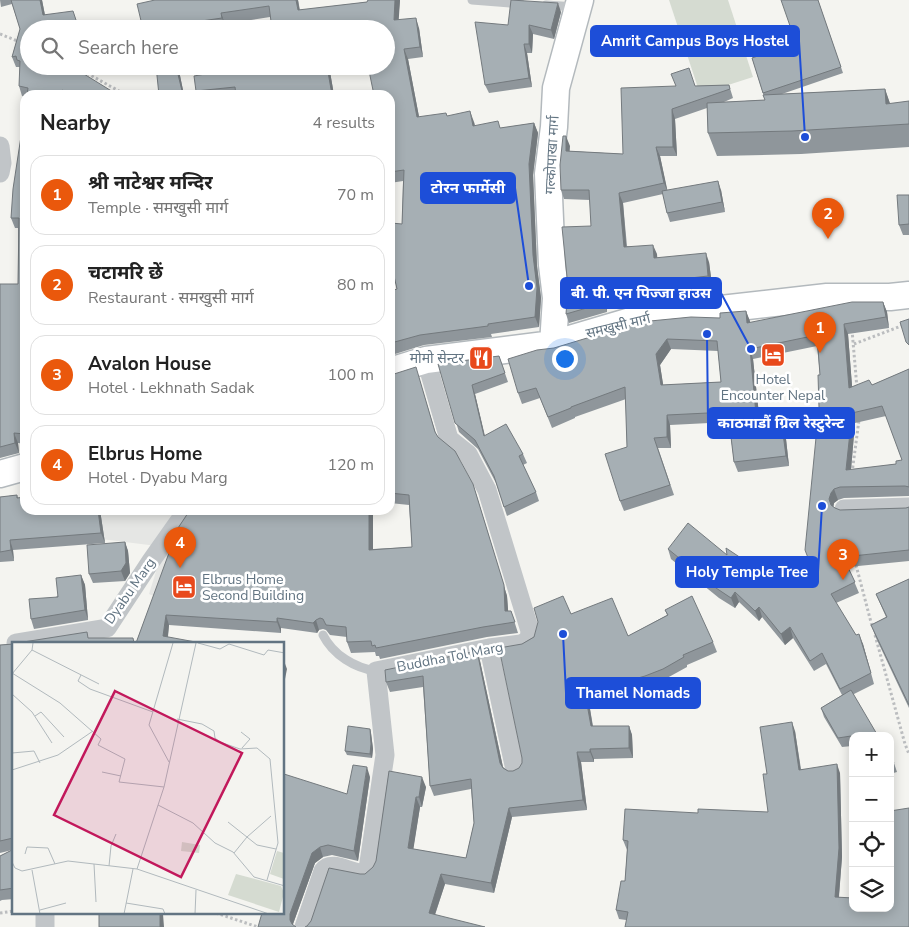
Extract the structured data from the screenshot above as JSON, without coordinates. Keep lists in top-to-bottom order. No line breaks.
{"streets":{"main road":["गल्कोपाखा मार्ग","समखुसी मार्ग"],"street":["Dyabu Marg","Buddha Tol Marg"]},"crossings":[["गल्कोपाखा मार्ग","समखुसी मार्ग"],["समखुसी मार्ग","Buddha Tol Marg"]],"places":{"other":["Amrit Campus Boys Hostel","टोरन फार्मेसी","काठमाडौं ग्रिल रेस्टुरेन्ट","बी. पी. एन पिज्जा हाउस","Holy Temple Tree","Thamel Nomads"],"hotel":["Hotel Encounter Nepal","Elbrus Home Second Building"],"restaurant":["मोमो सेन्टर"]},"page":{"search":"Search here","heading":["Nearby","4 results"],"list":[{"mark":"1","name":"श्री नाटेश्वर मन्दिर","note":"Temple · समखुसी मार्ग","value":"70 m"},{"mark":"2","name":"चटामरि छें","note":"Restaurant · समखुसी मार्ग","value":"80 m"},{"mark":"3","name":"Avalon House","note":"Hotel · Lekhnath Sadak","value":"100 m"},{"mark":"4","name":"Elbrus Home","note":"Hotel · Dyabu Marg","value":"120 m"}],"pins":["2","1","4","3"],"map_buttons":["+","−"]}}
